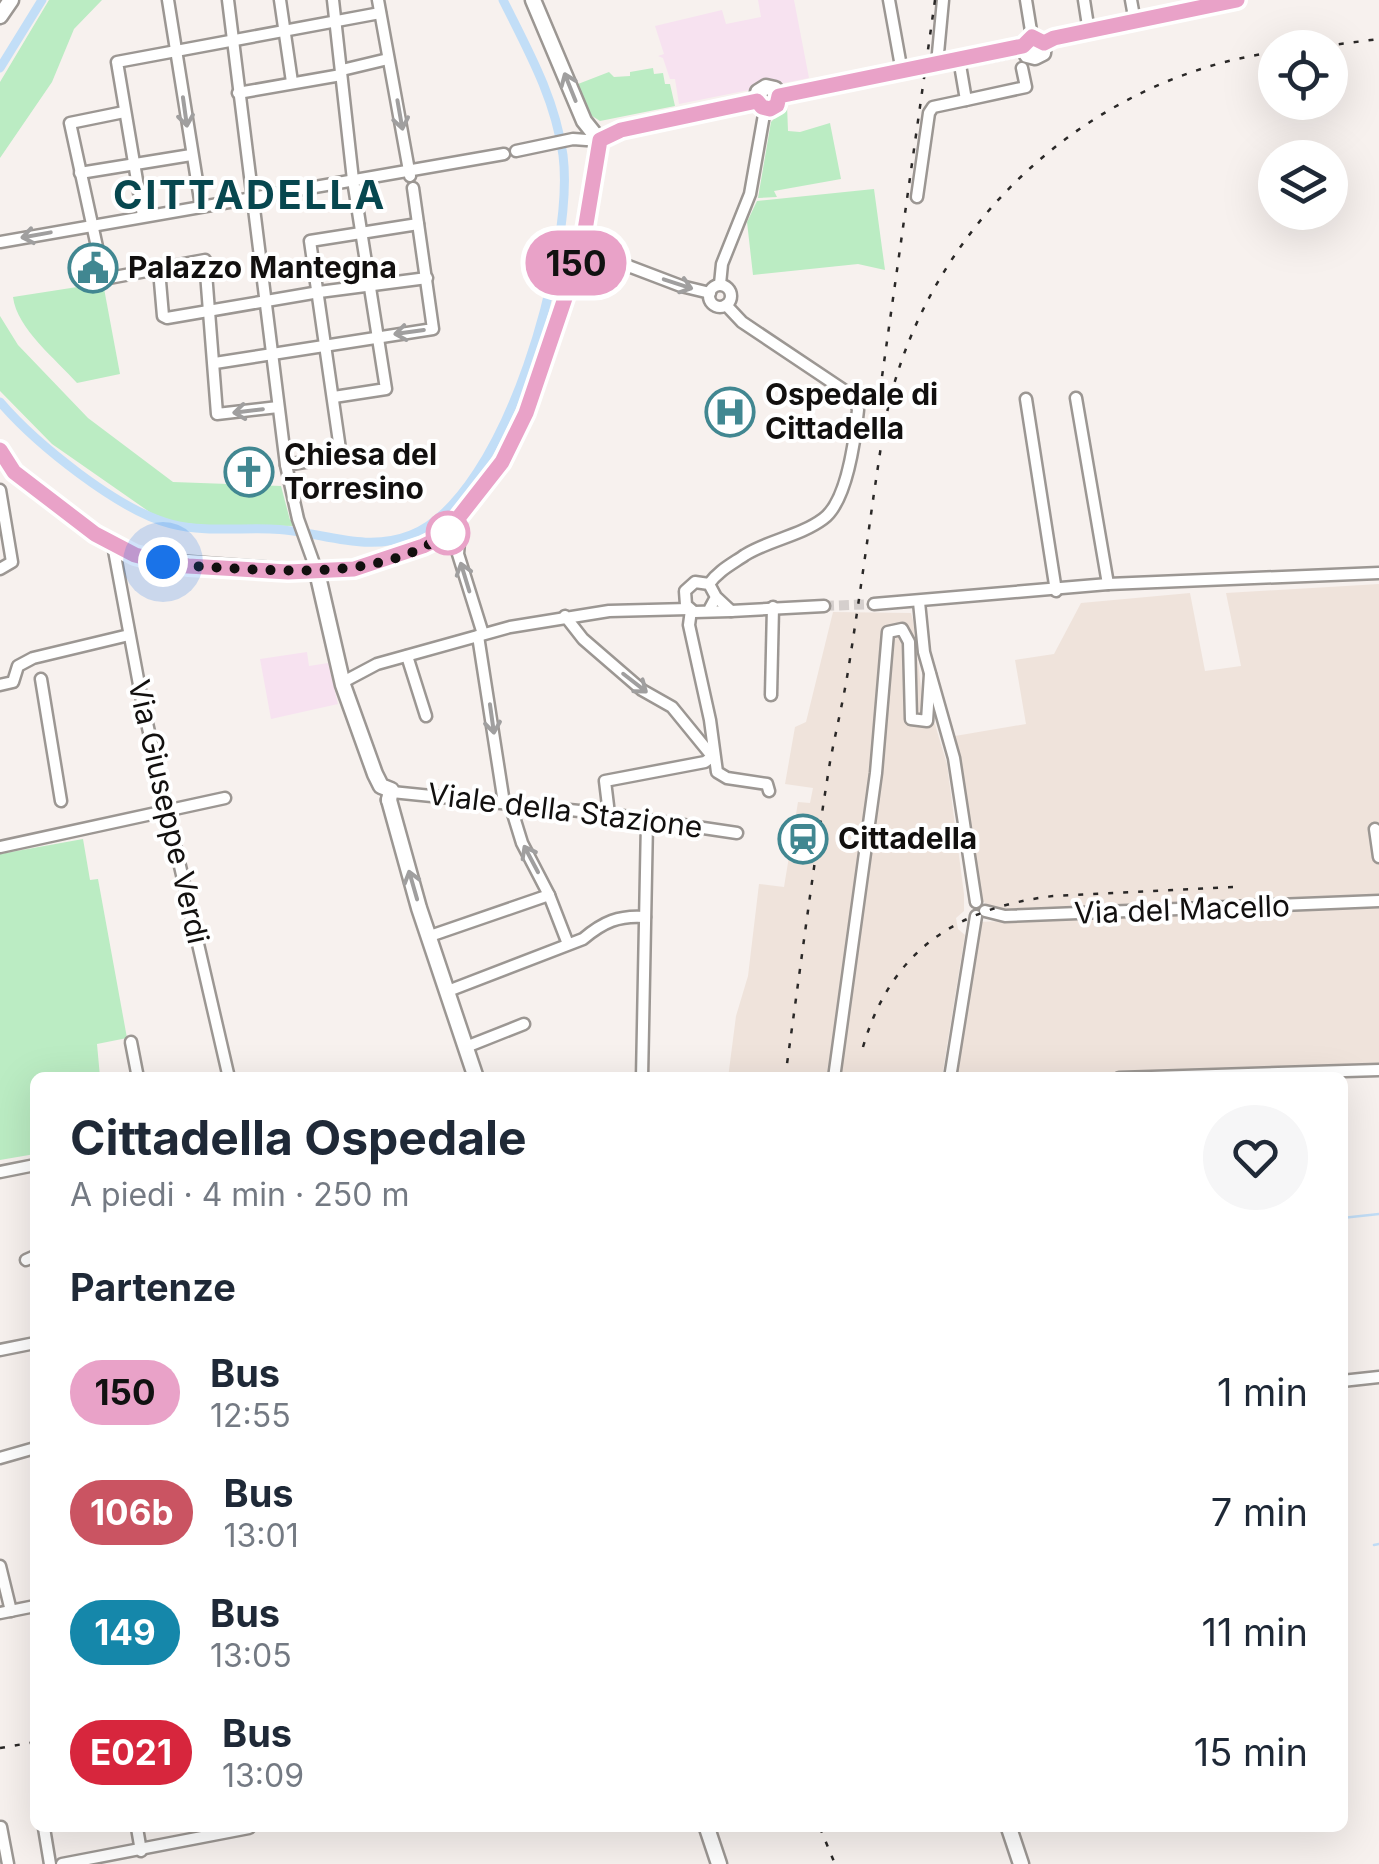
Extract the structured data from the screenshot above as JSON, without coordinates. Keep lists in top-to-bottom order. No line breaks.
{"streets":{"street":["Viale della Stazione","Via Giuseppe Verdi","Via del Macello"]},"districts":["CITTADELLA"],"places":{"public building":["Palazzo Mantegna"],"hospital":["Ospedale di Cittadella"],"church":["Chiesa del Torresino"],"station":["Cittadella"]},"lines":["bus line 150"],"page":{"on_map":"150","heading":[["Cittadella Ospedale","A piedi · 4 min · 250 m"],"Partenze"],"list":[{"mark":"150","name":"Bus","note":"12:55","value":"1 min"},{"mark":"106b","name":"Bus","note":"13:01","value":"7 min"},{"mark":"149","name":"Bus","note":"13:05","value":"11 min"},{"mark":"E021","name":"Bus","note":"13:09","value":"15 min"}]}}
